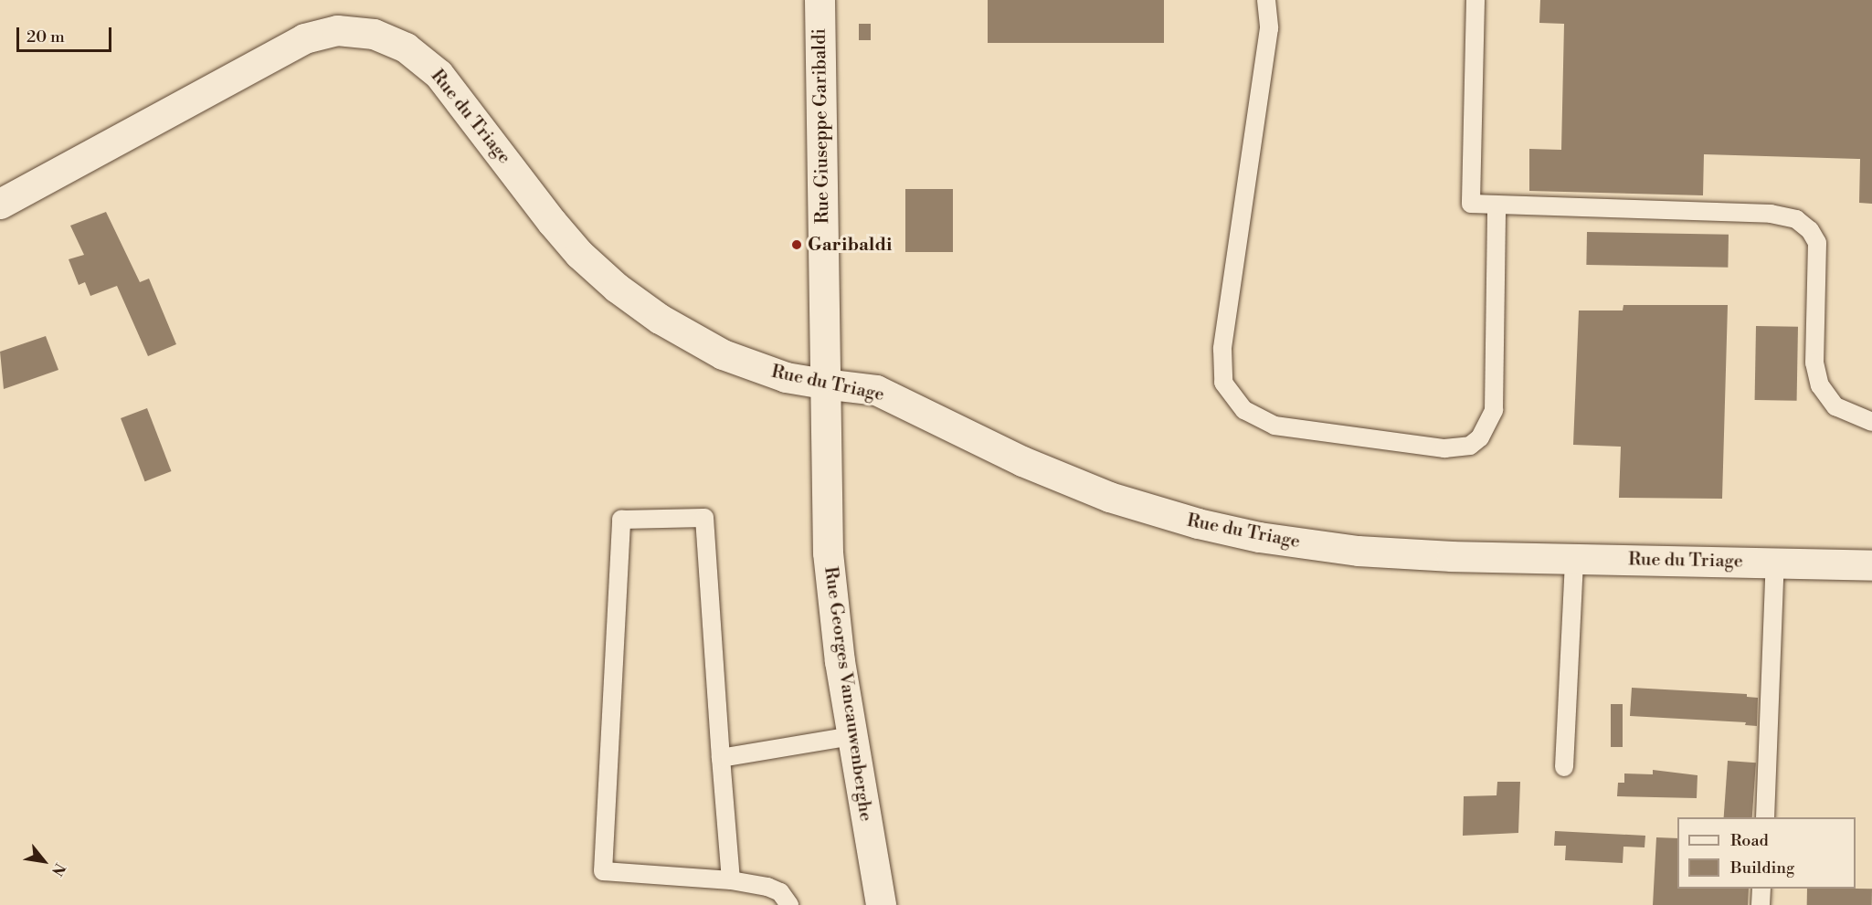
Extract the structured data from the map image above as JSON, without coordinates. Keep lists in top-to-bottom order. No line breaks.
{"streets":{"street":["Rue du Triage","Rue Giuseppe Garibaldi","Rue Georges Vancauwenberghe"]},"crossings":[["Rue du Triage","Rue Giuseppe Garibaldi"],["Rue du Triage","Rue Georges Vancauwenberghe"],["Rue Giuseppe Garibaldi","Rue Georges Vancauwenberghe"]],"places":["Garibaldi"],"legend":["Road","Building"],"scale_bar":"20 m","north":"bottom right"}
